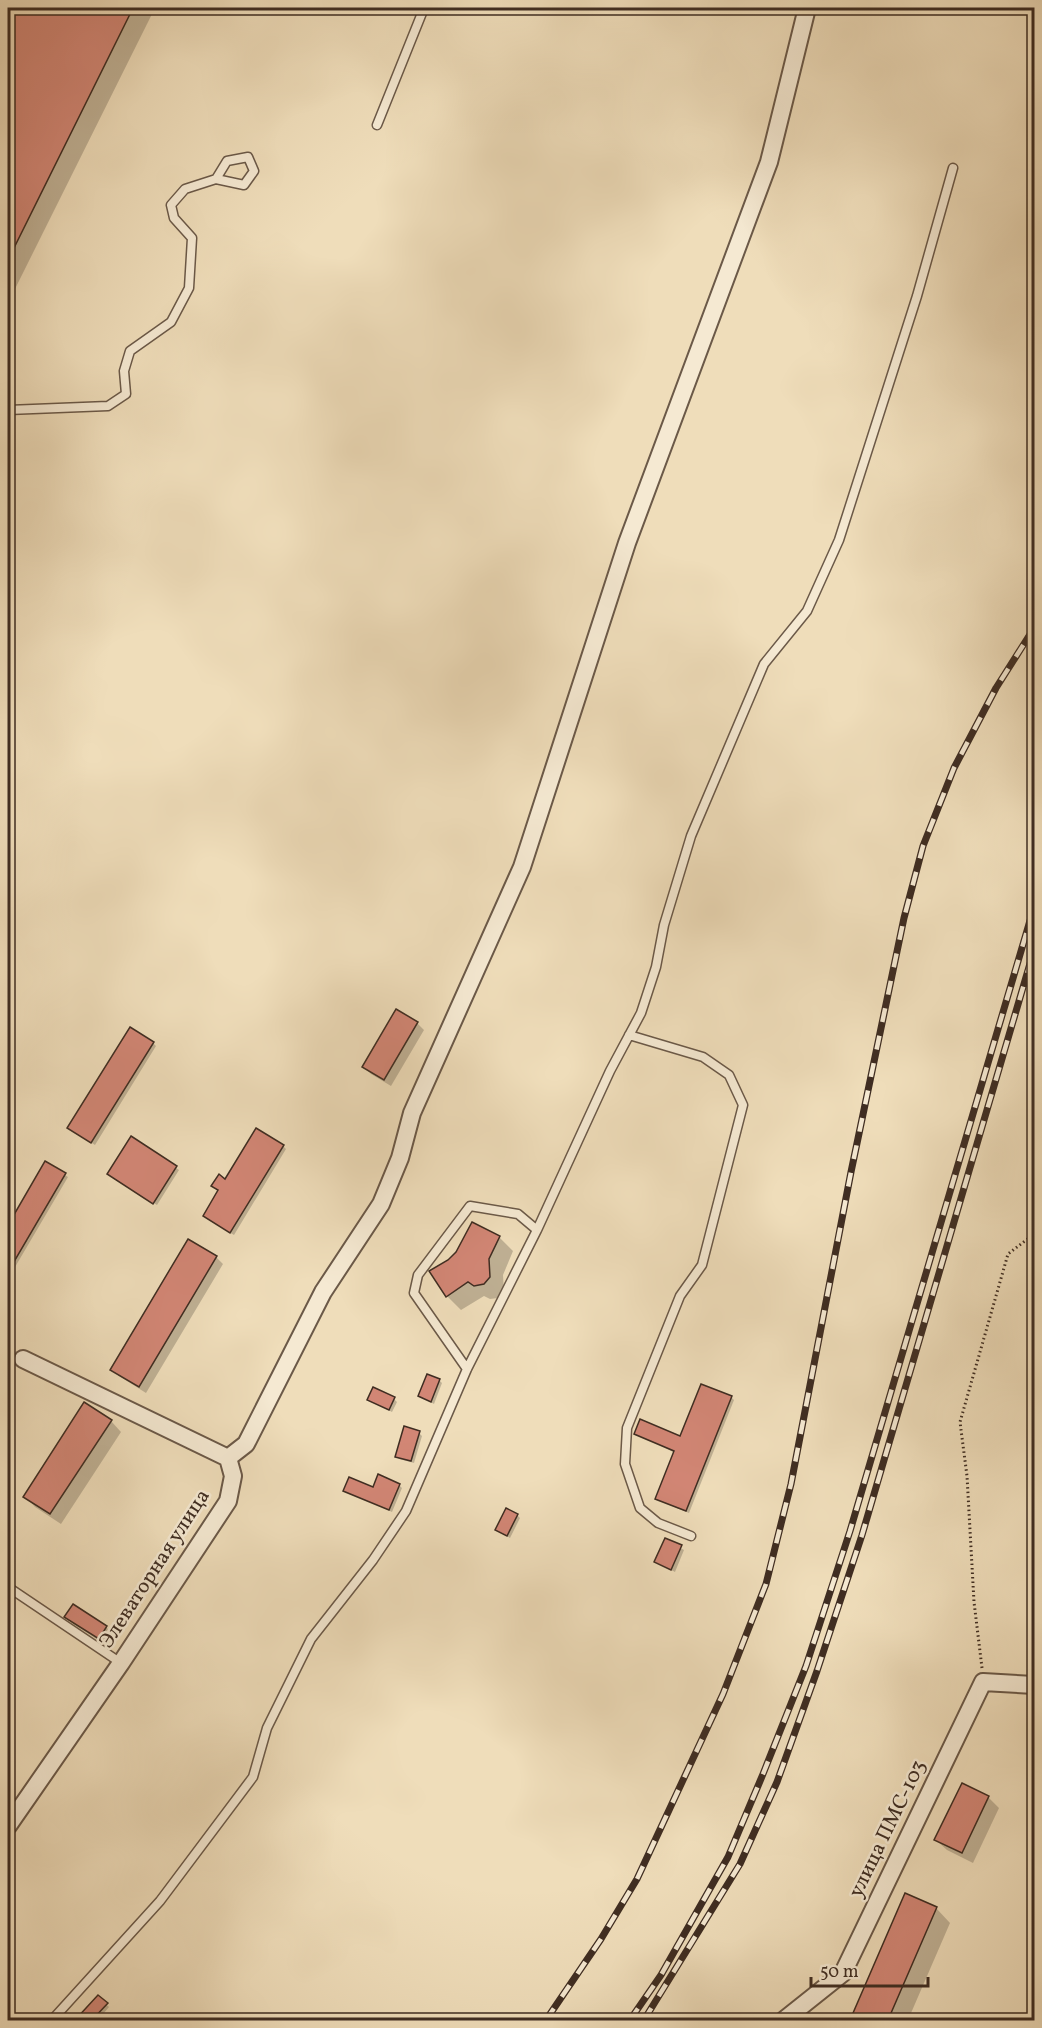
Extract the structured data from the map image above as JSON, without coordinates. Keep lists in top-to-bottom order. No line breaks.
{"streets":{"street":["Элеваторная улица","улица ПМС-103"]},"scale_bar":"50 m"}
